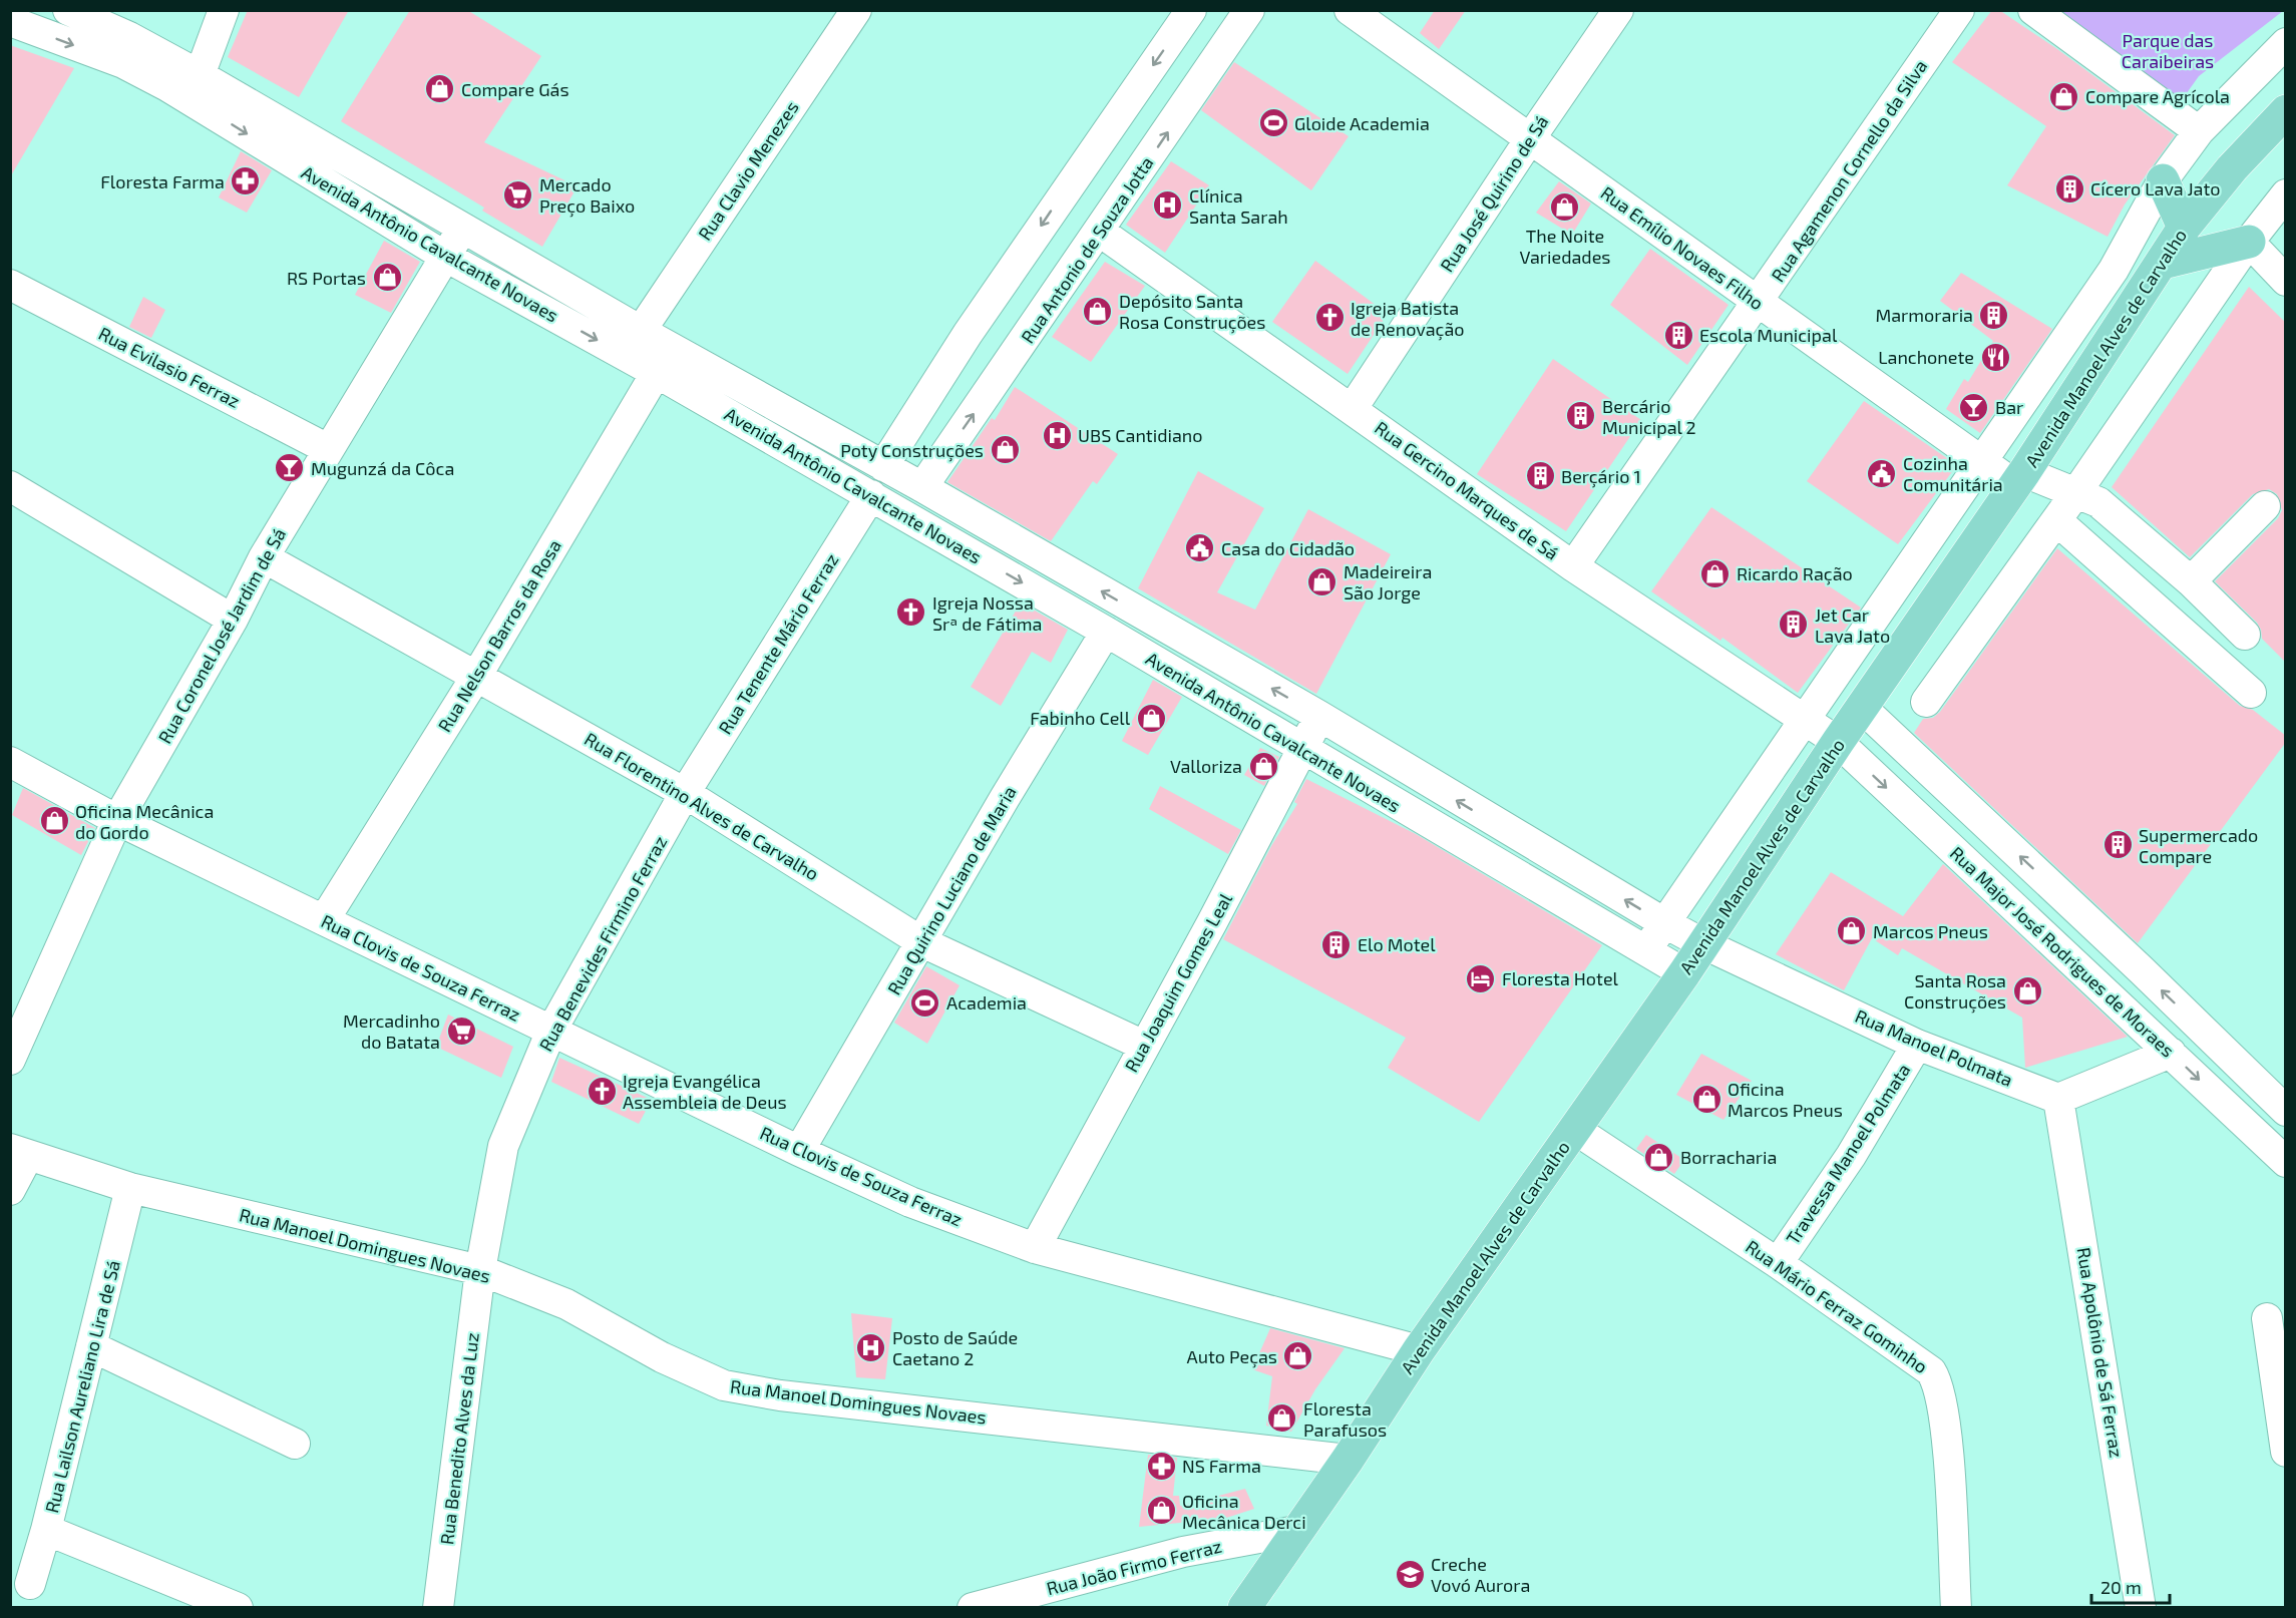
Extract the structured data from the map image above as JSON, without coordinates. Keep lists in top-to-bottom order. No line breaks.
{"streets":{"main road":["Avenida Manoel Alves de Carvalho"],"street":["Rua Clavio Menezes","Rua Agamenon Cornello da Silva","Rua José Quirino de Sá","Avenida Antônio Cavalcante Novaes","Rua Emílio Novaes Filho","Rua Antonio de Souza Jotta","Rua Evilasio Ferraz","Rua Gercino Marques de Sá","Rua Coronel José Jardim de Sá","Rua Nelson Barros da Rosa","Rua Tenente Mário Ferraz","Rua Florentino Alves de Carvalho","Rua Quirino Luciano de Maria","Rua Benevides Firmino Ferraz","Rua Major José Rodrigues de Moraes","Rua Clovis de Souza Ferraz","Rua Joaquim Gomes Leal","Rua Manoel Polmata","Travessa Manoel Polmata","Rua Manoel Domingues Novaes","Rua Mário Ferraz Gominho","Rua Apolônio de Sá Ferraz","Rua Lailson Aureliano Lira de Sá","Rua Benedito Alves da Luz","Rua João Firmo Ferraz"]},"crossings":[["Rua Agamenon Cornello da Silva","Rua Emílio Novaes Filho"],["Rua Agamenon Cornello da Silva","Rua Gercino Marques de Sá"],["Rua José Quirino de Sá","Rua Emílio Novaes Filho"],["Rua José Quirino de Sá","Rua Gercino Marques de Sá"],["Avenida Antônio Cavalcante Novaes","Avenida Manoel Alves de Carvalho"],["Avenida Antônio Cavalcante Novaes","Rua Coronel José Jardim de Sá"],["Avenida Antônio Cavalcante Novaes","Rua Nelson Barros da Rosa"],["Avenida Antônio Cavalcante Novaes","Rua Tenente Mário Ferraz"],["Avenida Antônio Cavalcante Novaes","Rua Quirino Luciano de Maria"],["Avenida Antônio Cavalcante Novaes","Rua Joaquim Gomes Leal"],["Avenida Antônio Cavalcante Novaes","Rua Manoel Polmata"],["Rua Emílio Novaes Filho","Avenida Manoel Alves de Carvalho"],["Rua Antonio de Souza Jotta","Rua Gercino Marques de Sá"],["Rua Antonio de Souza Jotta","Rua Manoel Polmata"],["Avenida Manoel Alves de Carvalho","Rua Gercino Marques de Sá"],["Avenida Manoel Alves de Carvalho","Rua Major José Rodrigues de Moraes"],["Avenida Manoel Alves de Carvalho","Rua Clovis de Souza Ferraz"],["Avenida Manoel Alves de Carvalho","Rua Manoel Polmata"],["Avenida Manoel Alves de Carvalho","Rua Manoel Domingues Novaes"],["Avenida Manoel Alves de Carvalho","Rua Mário Ferraz Gominho"],["Avenida Manoel Alves de Carvalho","Rua João Firmo Ferraz"],["Rua Evilasio Ferraz","Rua Coronel José Jardim de Sá"],["Rua Gercino Marques de Sá","Rua Major José Rodrigues de Moraes"],["Rua Coronel José Jardim de Sá","Rua Florentino Alves de Carvalho"],["Rua Coronel José Jardim de Sá","Rua Clovis de Souza Ferraz"],["Rua Nelson Barros da Rosa","Rua Florentino Alves de Carvalho"],["Rua Nelson Barros da Rosa","Rua Clovis de Souza Ferraz"],["Rua Nelson Barros da Rosa","Rua Manoel Polmata"],["Rua Tenente Mário Ferraz","Rua Florentino Alves de Carvalho"],["Rua Tenente Mário Ferraz","Rua Benevides Firmino Ferraz"],["Rua Florentino Alves de Carvalho","Rua Quirino Luciano de Maria"],["Rua Florentino Alves de Carvalho","Rua Benevides Firmino Ferraz"],["Rua Florentino Alves de Carvalho","Rua Joaquim Gomes Leal"],["Rua Quirino Luciano de Maria","Rua Clovis de Souza Ferraz"],["Rua Benevides Firmino Ferraz","Rua Clovis de Souza Ferraz"],["Rua Benevides Firmino Ferraz","Rua Manoel Domingues Novaes"],["Rua Benevides Firmino Ferraz","Rua Benedito Alves da Luz"],["Rua Clovis de Souza Ferraz","Rua Joaquim Gomes Leal"],["Rua Joaquim Gomes Leal","Rua Manoel Polmata"],["Rua Manoel Polmata","Travessa Manoel Polmata"],["Rua Manoel Polmata","Rua Apolônio de Sá Ferraz"],["Travessa Manoel Polmata","Rua Mário Ferraz Gominho"],["Rua Manoel Domingues Novaes","Rua Lailson Aureliano Lira de Sá"],["Rua Manoel Domingues Novaes","Rua Benedito Alves da Luz"]],"one_way":["Rua Manoel Polmata"],"parks":["Parque das Caraibeiras"],"places":{"shop":["Compare Gás","Compare Agrícola","The Noite Variedades","RS Portas","Depósito Santa Rosa Construções","Poty Construções","Ricardo Ração","Madeireira São Jorge","Fabinho Cell","Valloriza","Oficina Mecânica do Gordo","Marcos Pneus","Santa Rosa Construções","Oficina Marcos Pneus","Borracharia","Auto Peças","Floresta Parafusos","Oficina Mecânica Derci"],"sports":["Gloide Academia","Academia"],"pharmacy":["Floresta Farma","NS Farma"],"building":["Cícero Lava Jato","Marmoraria","Escola Municipal","Bercário Municipal 2","Berçário 1","Jet Car Lava Jato","Supermercado Compare","Elo Motel"],"supermarket":["Mercado Preço Baixo","Mercadinho do Batata"],"hospital":["Clínica Santa Sarah","UBS Cantidiano","Posto de Saúde Caetano 2"],"church":["Igreja Batista de Renovação","Igreja Nossa Srª de Fátima","Igreja Evangélica Assembleia de Deus"],"restaurant":["Lanchonete"],"bar":["Bar","Mugunzá da Côca"],"public building":["Cozinha Comunitária","Casa do Cidadão"],"hotel":["Floresta Hotel"],"school or university":["Creche Vovó Aurora"]},"scale_bar":"20 m"}
